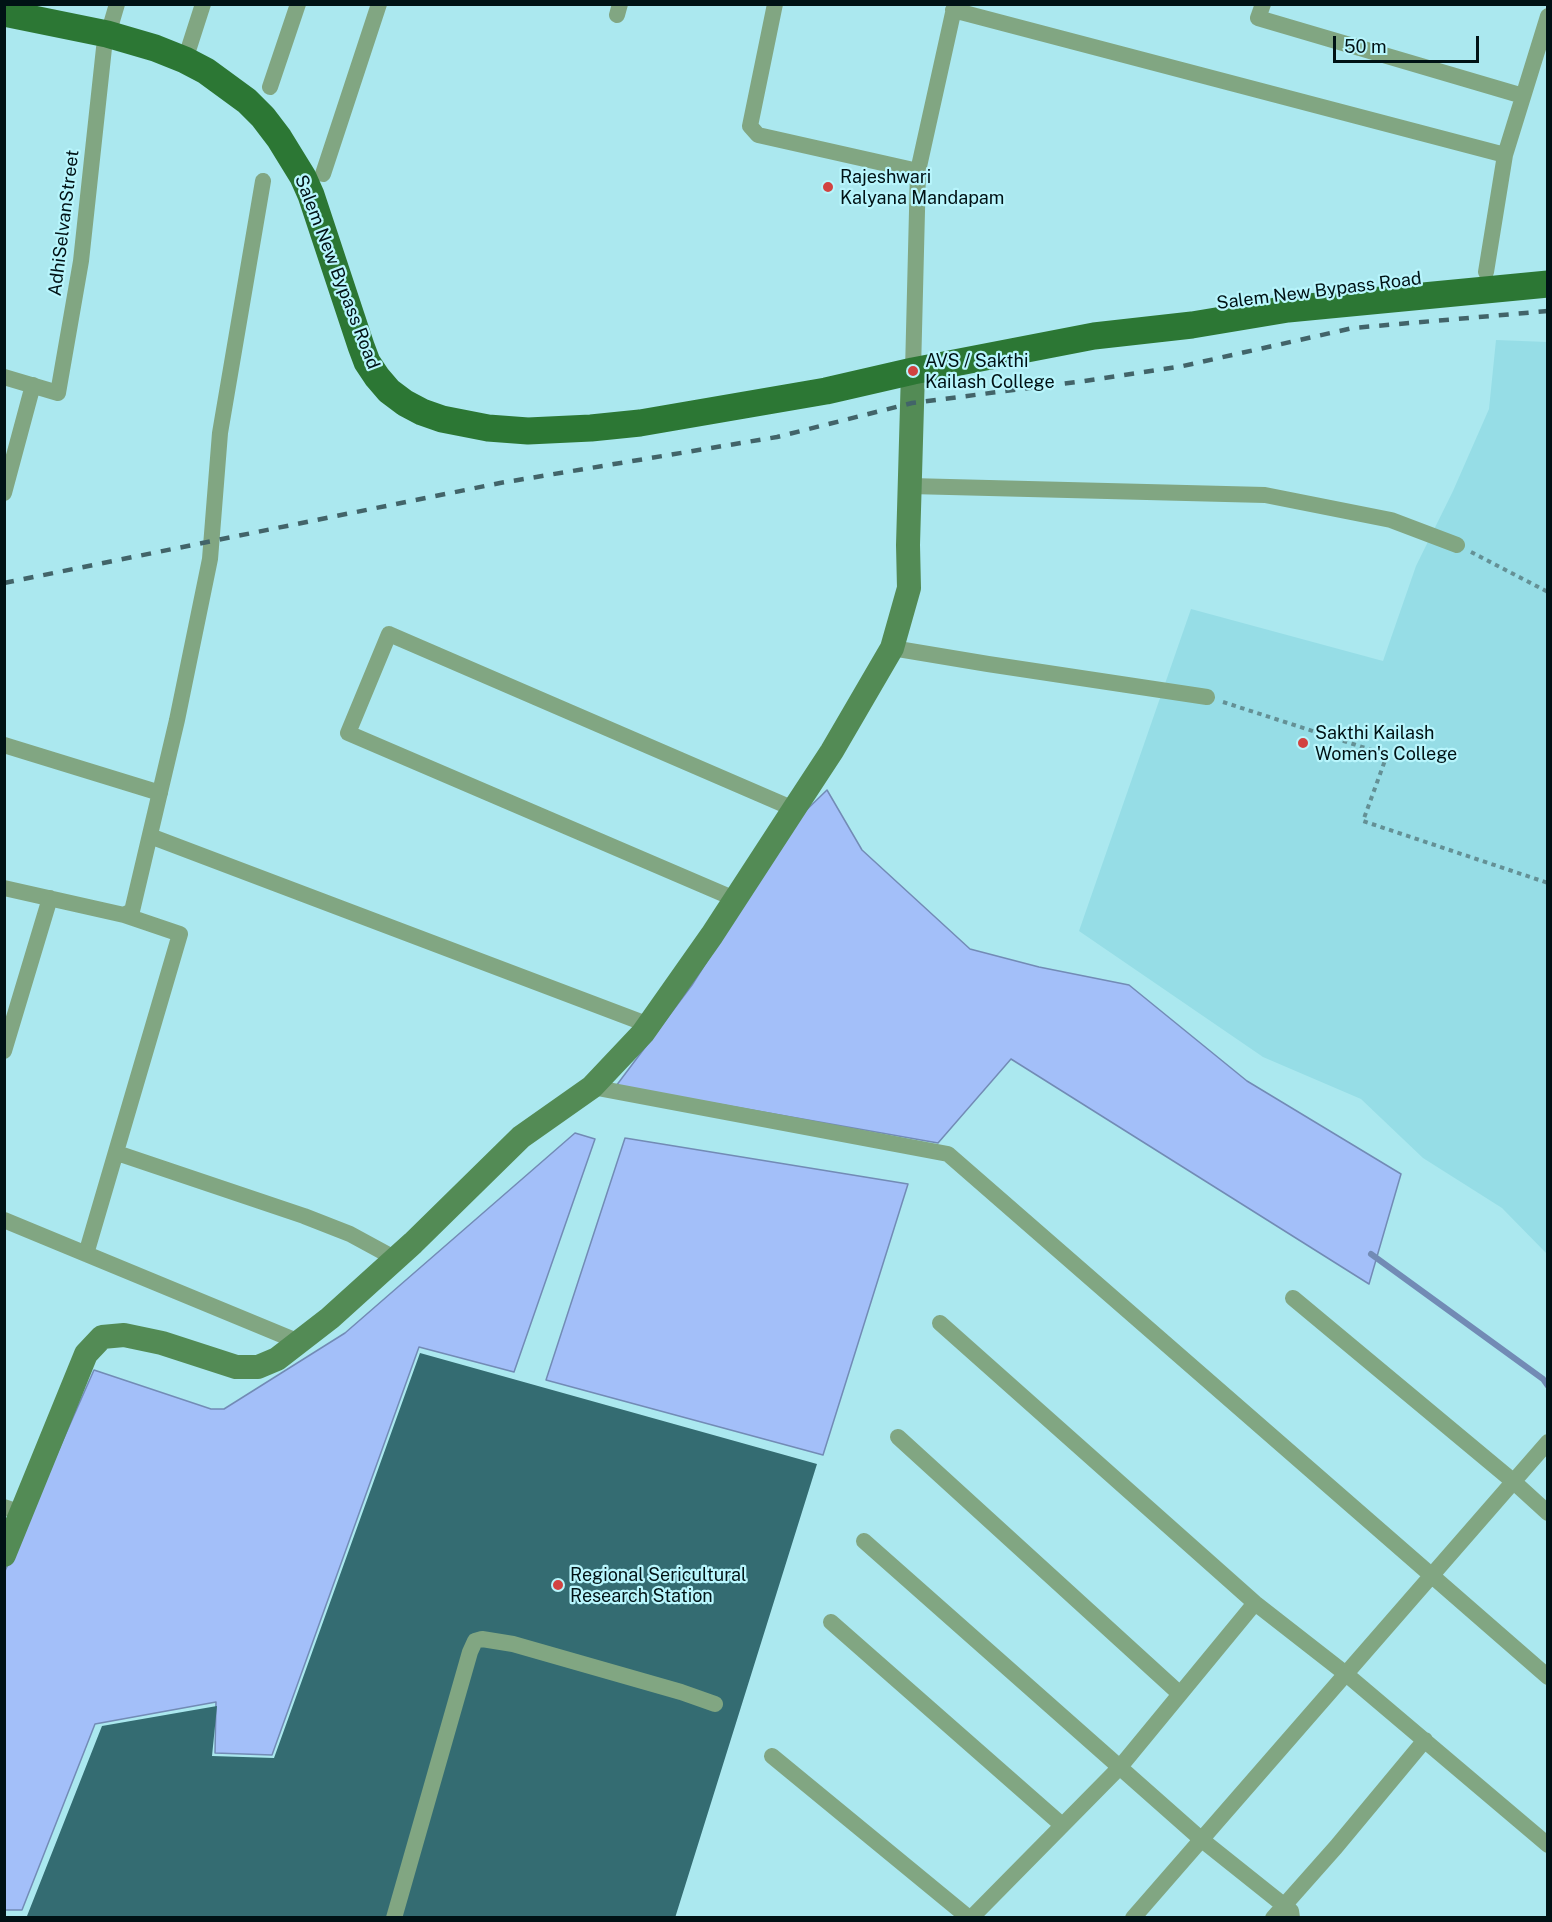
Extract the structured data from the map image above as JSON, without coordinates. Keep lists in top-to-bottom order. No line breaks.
{"streets":{"main road":["Salem New Bypass Road"],"street":["AdhiSelvanStreet"]},"crossings":[["AdhiSelvanStreet","Salem New Bypass Road"]],"places":["Rajeshwari Kalyana Mandapam","AVS / Sakthi Kailash College","Sakthi Kailash Women's College","Regional Sericultural Research Station"],"scale_bar":"50 m"}
